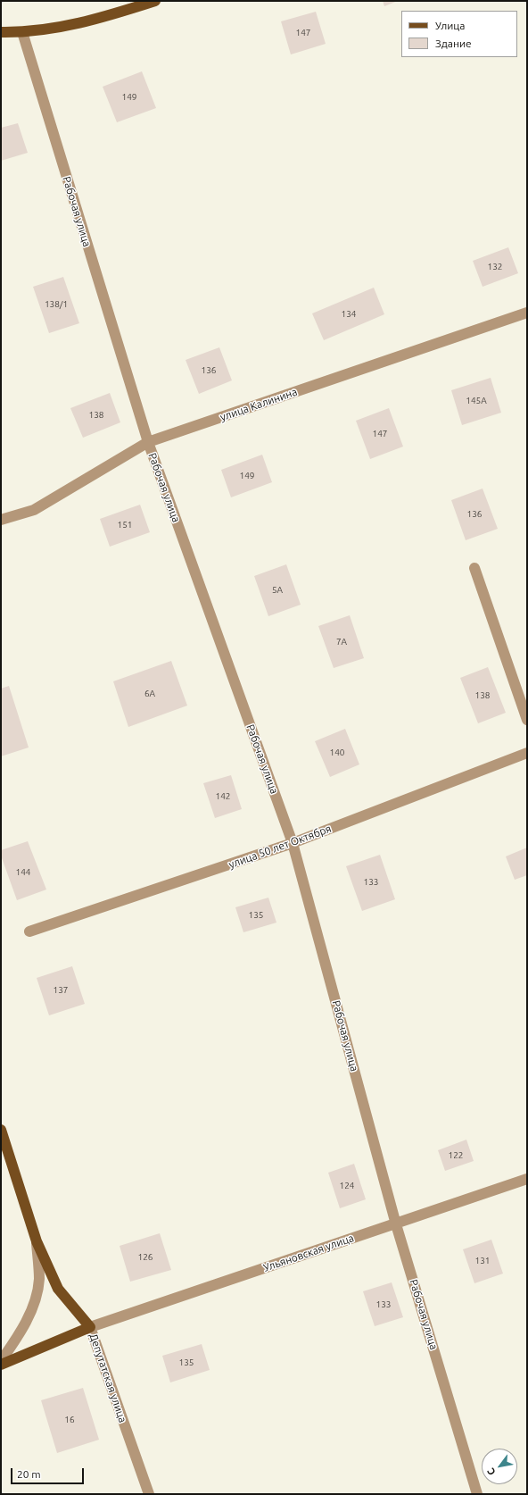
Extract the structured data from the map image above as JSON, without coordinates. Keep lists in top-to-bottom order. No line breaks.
{"streets":{"main road":["Депутатская улица"],"street":["Рабочая улица","улица Калинина","улица 50 лет Октября","Ульяновская улица"]},"crossings":[["Рабочая улица","улица Калинина"],["Рабочая улица","улица 50 лет Октября"],["Рабочая улица","Ульяновская улица"],["Ульяновская улица","Депутатская улица"]],"house_numbers":["147","149","132","138/1","134","136","145А","138","147","149","136","151","5А","7А","6А","138","140","142","144","133","135","137","122","124","126","131","133","135","16"],"legend":["Улица","Здание"],"scale_bar":"20 m","north":"bottom left"}
